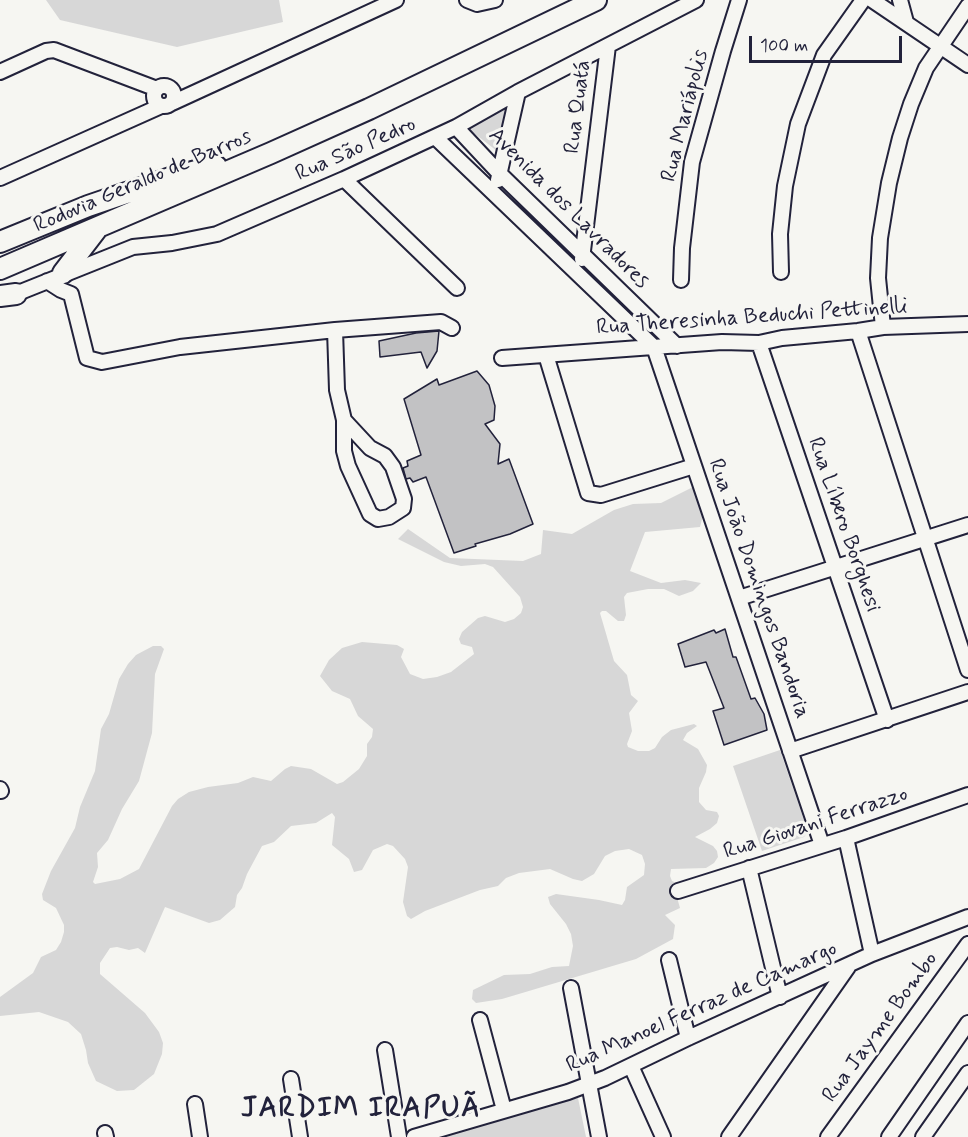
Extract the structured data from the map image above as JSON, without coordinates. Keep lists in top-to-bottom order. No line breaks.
{"streets":{"highway":["Rodovia Geraldo de Barros"],"street":["Rua Quatá","Rua Mariápolis","Rua São Pedro","Avenida dos Lavradores","Rua Theresinha Beduchi Pettinelli","Rua Líbero Borghesi","Rua João Domingos Bandoria","Rua Giovani Ferrazzo","Rua Manoel Ferraz de Camargo","Rua Jayme Bombo"]},"crossings":[["Rua Quatá","Rua São Pedro"],["Rua Quatá","Avenida dos Lavradores"],["Rua São Pedro","Avenida dos Lavradores"],["Avenida dos Lavradores","Rua Theresinha Beduchi Pettinelli"],["Avenida dos Lavradores","Rua João Domingos Bandoria"],["Rua Theresinha Beduchi Pettinelli","Rua Líbero Borghesi"],["Rua Theresinha Beduchi Pettinelli","Rua João Domingos Bandoria"],["Rua João Domingos Bandoria","Rua Giovani Ferrazzo"]],"districts":["JARDIM IRAPUÃ"],"scale_bar":"100 m"}
